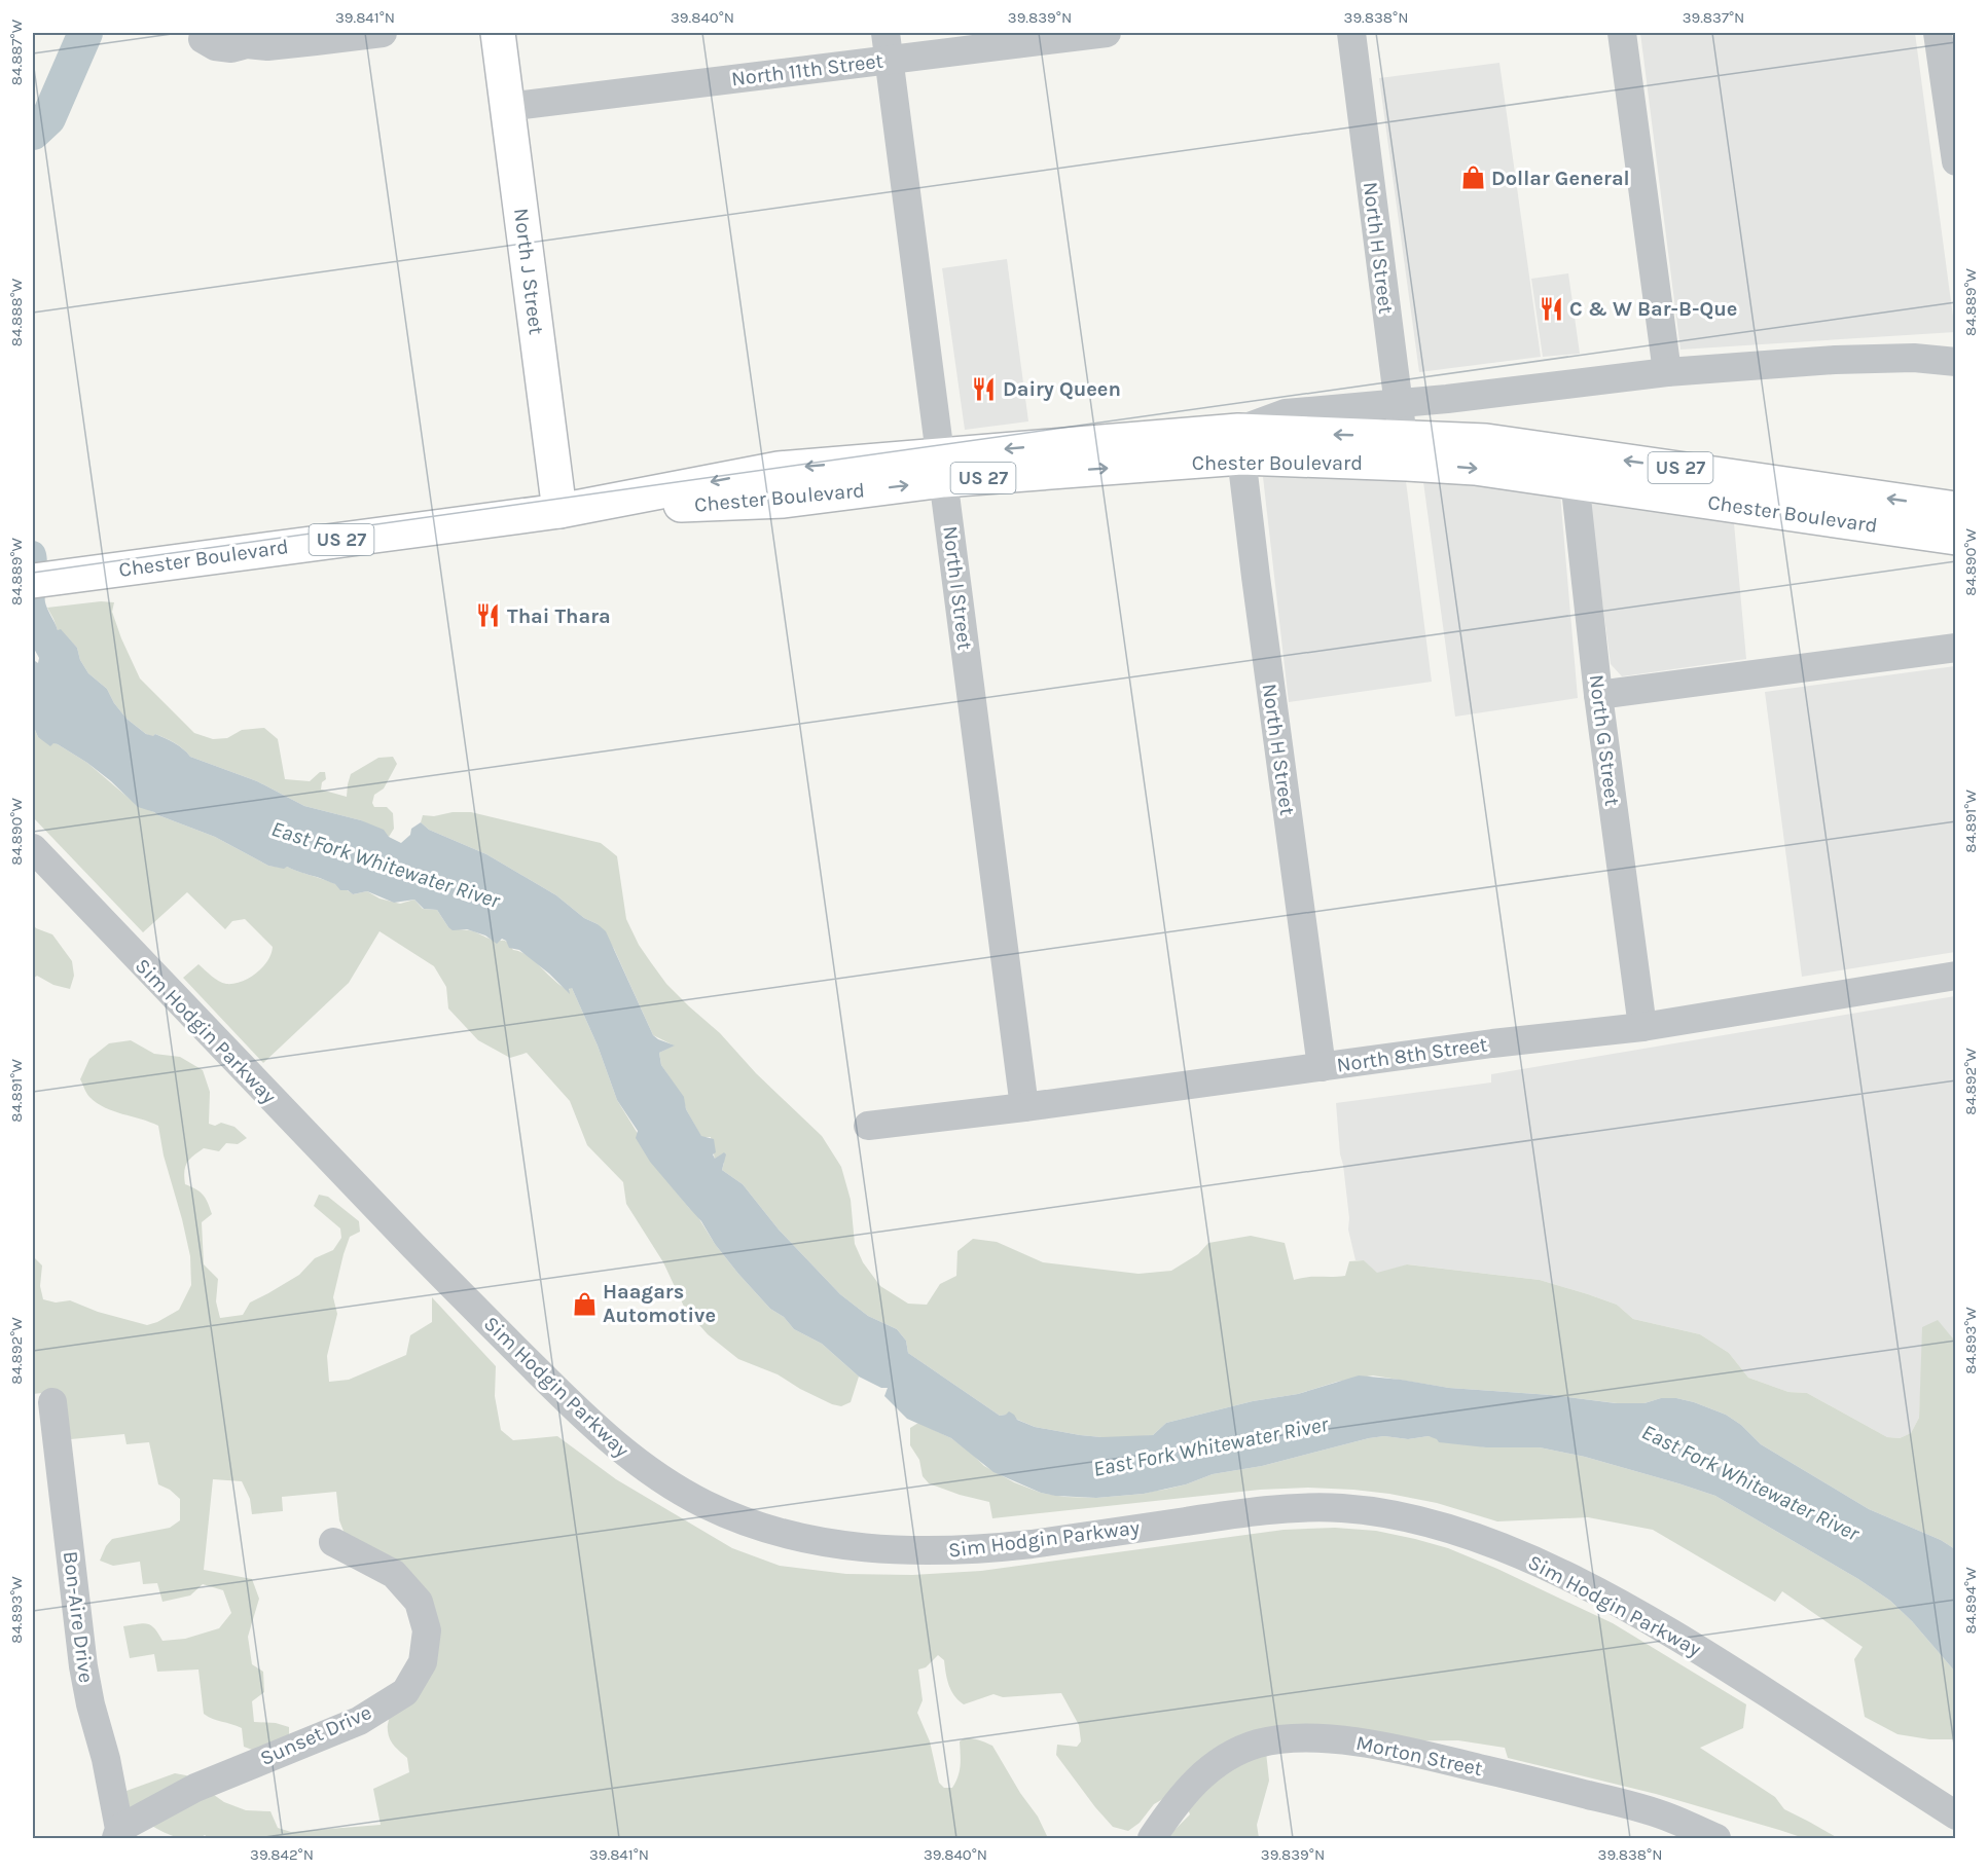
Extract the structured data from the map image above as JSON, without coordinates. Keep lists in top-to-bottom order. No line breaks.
{"streets":{"main road":["North J Street","Chester Boulevard","US 27"],"street":["North 11th Street","North H Street","North I Street","North G Street","Sim Hodgin Parkway","North 8th Street","Bon-Aire Drive","Sunset Drive","Morton Street"]},"crossings":[["North 11th Street","North J Street"],["North 11th Street","North I Street"],["North H Street","Chester Boulevard"],["North H Street","North 8th Street"],["North J Street","Chester Boulevard"],["Chester Boulevard","North I Street"],["Chester Boulevard","North G Street"],["North I Street","North 8th Street"],["North G Street","North 8th Street"],["Bon-Aire Drive","Sunset Drive"]],"water":["East Fork Whitewater River"],"places":{"shop":["Dollar General","Haagars Automotive"],"restaurant":["C & W Bar-B-Que","Dairy Queen","Thai Thara"]},"coordinates":["39.841°N","39.840°N","39.839°N","39.838°N","39.837°N","84.887°W","84.889°W","84.888°W","84.890°W","84.891°W","84.892°W","84.893°W","84.894°W","39.842°N"]}
